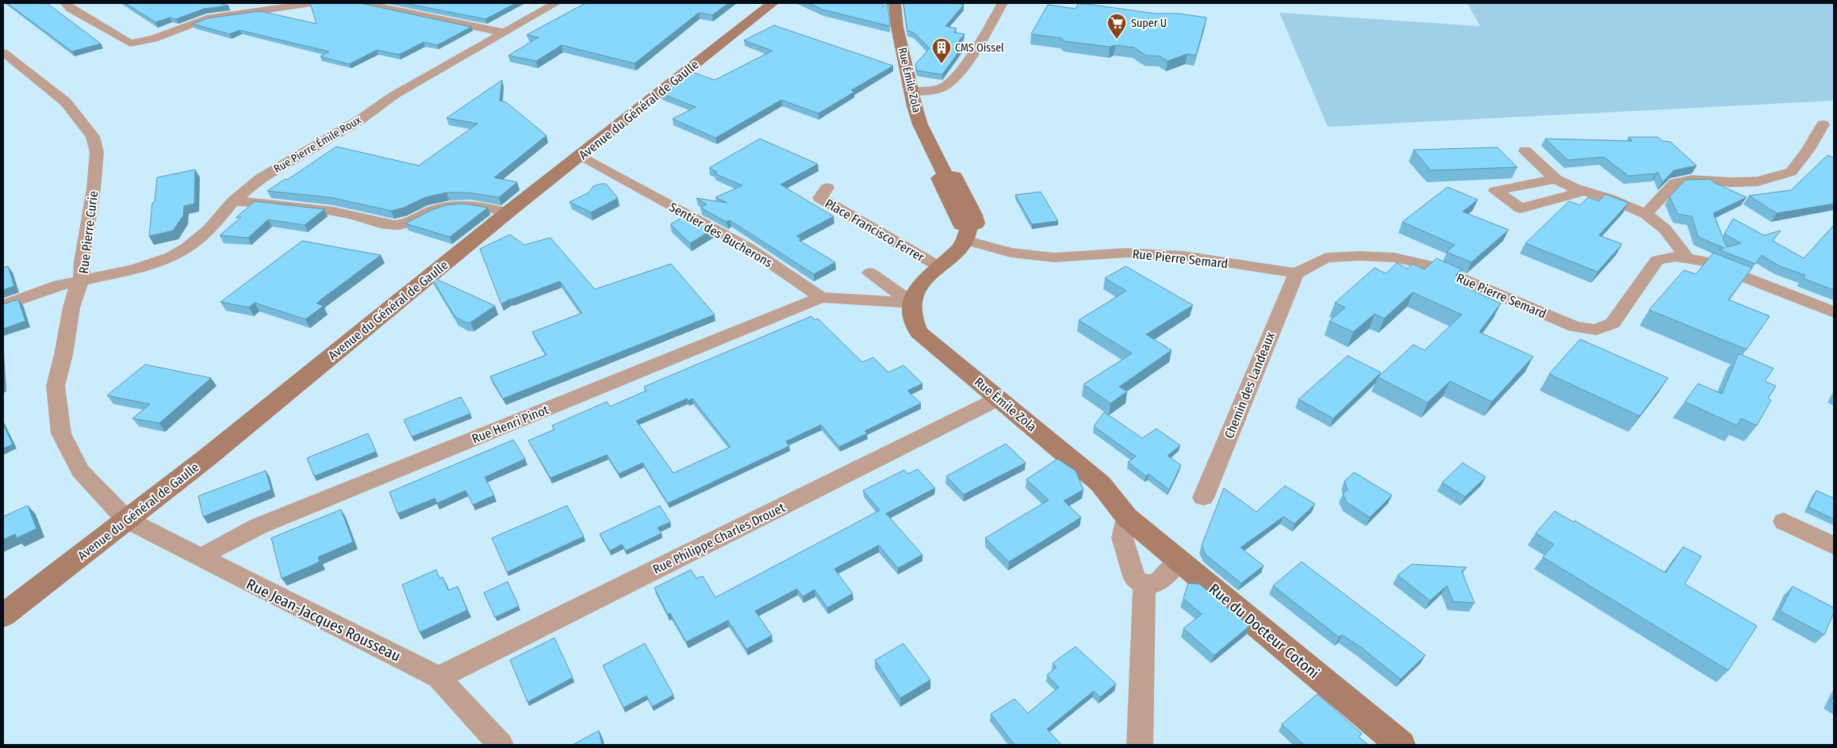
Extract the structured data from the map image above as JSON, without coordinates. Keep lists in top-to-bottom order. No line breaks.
{"streets":{"main road":["Rue Émile Zola","Avenue du Général de Gaulle","Rue du Docteur Cotoni"],"street":["Rue Pierre Émile Roux","Place Francisco Ferrer","Rue Pierre Curie","Sentier des Bucherons","Rue Pierre Semard","Chemin des Landeaux","Rue Henri Pinot","Rue Philippe Charles Drouet","Rue Jean-Jacques Rousseau"]},"crossings":[["Rue Émile Zola","Rue Pierre Semard"],["Rue Émile Zola","Rue Philippe Charles Drouet"],["Rue Émile Zola","Rue du Docteur Cotoni"],["Avenue du Général de Gaulle","Rue Pierre Curie"],["Avenue du Général de Gaulle","Sentier des Bucherons"],["Avenue du Général de Gaulle","Rue Jean-Jacques Rousseau"],["Rue Pierre Émile Roux","Rue Pierre Curie"],["Rue Pierre Curie","Rue Jean-Jacques Rousseau"],["Sentier des Bucherons","Rue Henri Pinot"],["Rue Pierre Semard","Chemin des Landeaux"],["Rue Henri Pinot","Rue Jean-Jacques Rousseau"],["Rue Philippe Charles Drouet","Rue Jean-Jacques Rousseau"]],"places":{"supermarket":["Super U"],"building":["CMS Oissel"]}}
